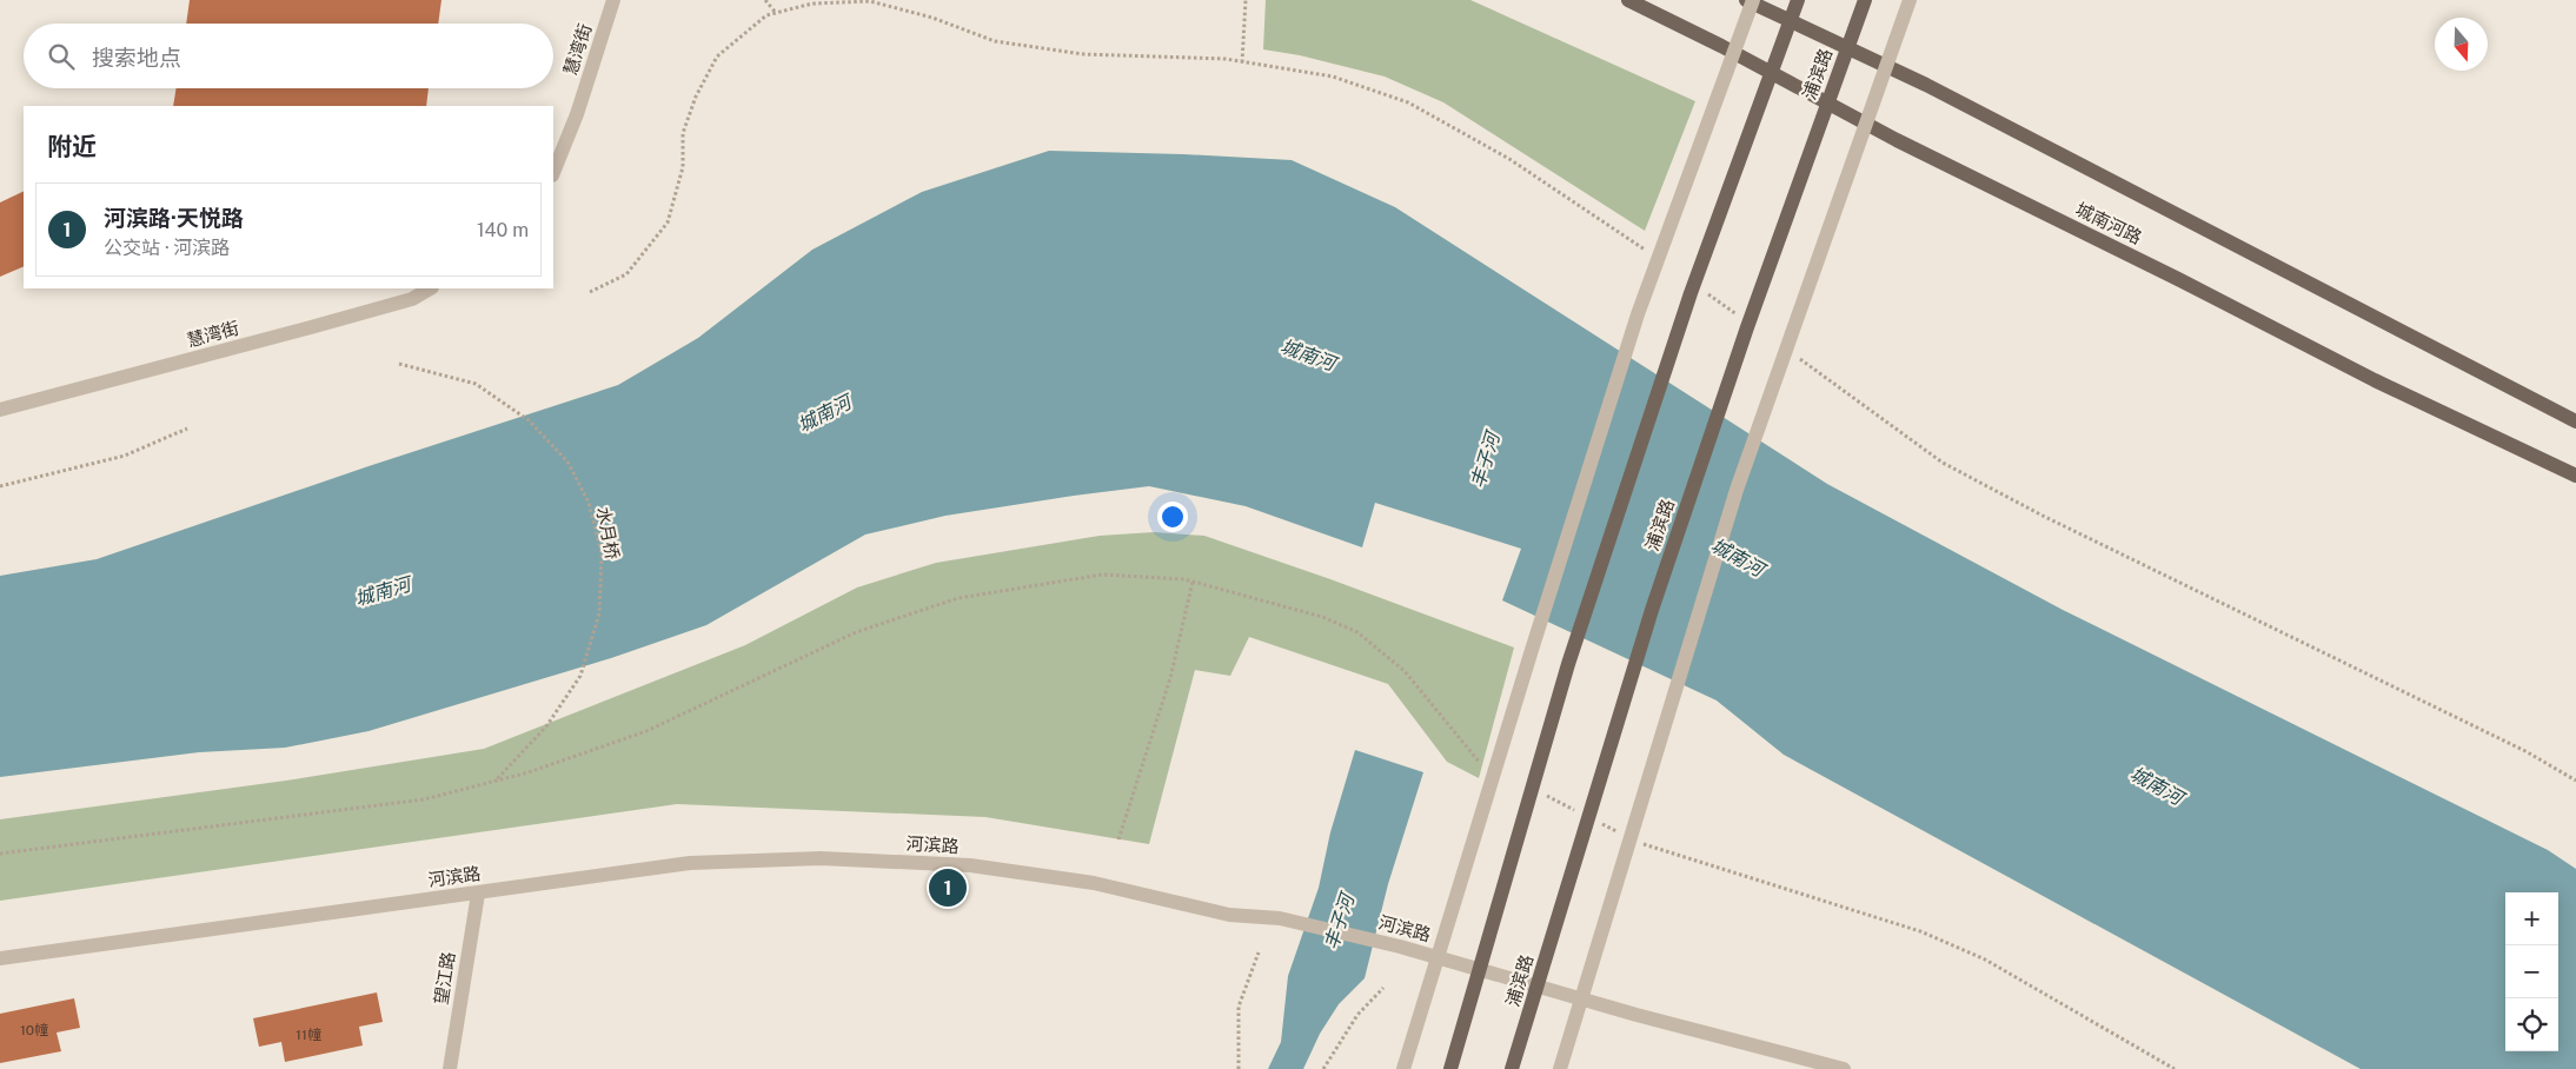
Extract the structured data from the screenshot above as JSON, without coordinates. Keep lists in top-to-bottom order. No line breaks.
{"streets":{"main road":["浦滨路","城南河路"],"street":["慧湾街","河滨路","望江路"],"path":["水月桥"]},"crossings":[["河滨路","望江路"]],"water":["城南河","丰子河"],"house_numbers":["10幢","11幢"],"north":"bottom","page":{"search":"搜索地点","heading":"附近","list":[{"mark":"1","name":"河滨路·天悦路","note":"公交站 · 河滨路","value":"140 m"}],"pins":"1","map_buttons":["+","−"]}}
